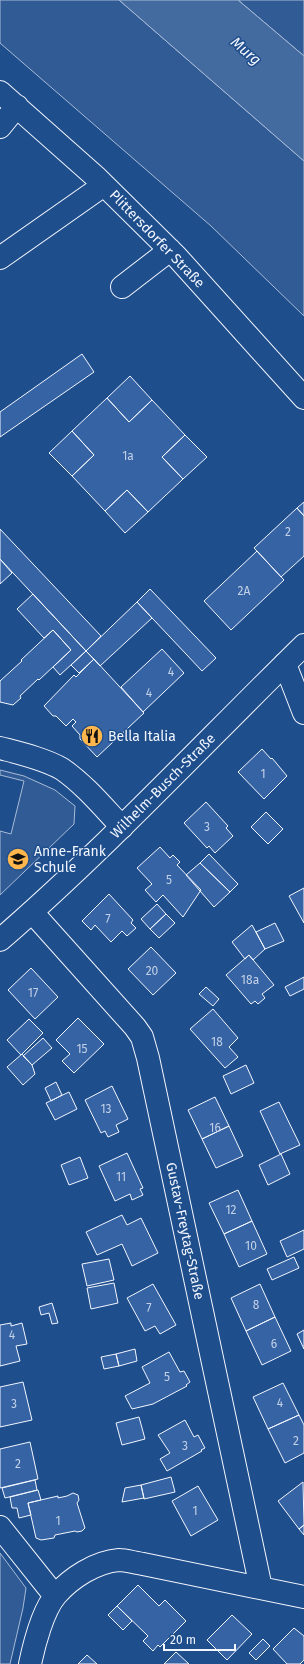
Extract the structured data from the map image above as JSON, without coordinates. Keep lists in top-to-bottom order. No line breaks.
{"streets":{"street":["Plittersdorfer Straße","Wilhelm-Busch-Straße","Gustav-Freytag-Straße"]},"crossings":[["Wilhelm-Busch-Straße","Gustav-Freytag-Straße"]],"water":["Murg"],"places":{"restaurant":["Bella Italia"],"school or university":["Anne-Frank Schule"]},"house_numbers":["1a","2","2A","4","4","1","3","5","7","20","18a","17","18","15","13","16","11","12","10","8","7","4","6","5","4","3","2","3","2","1","1"],"scale_bar":"20 m"}
